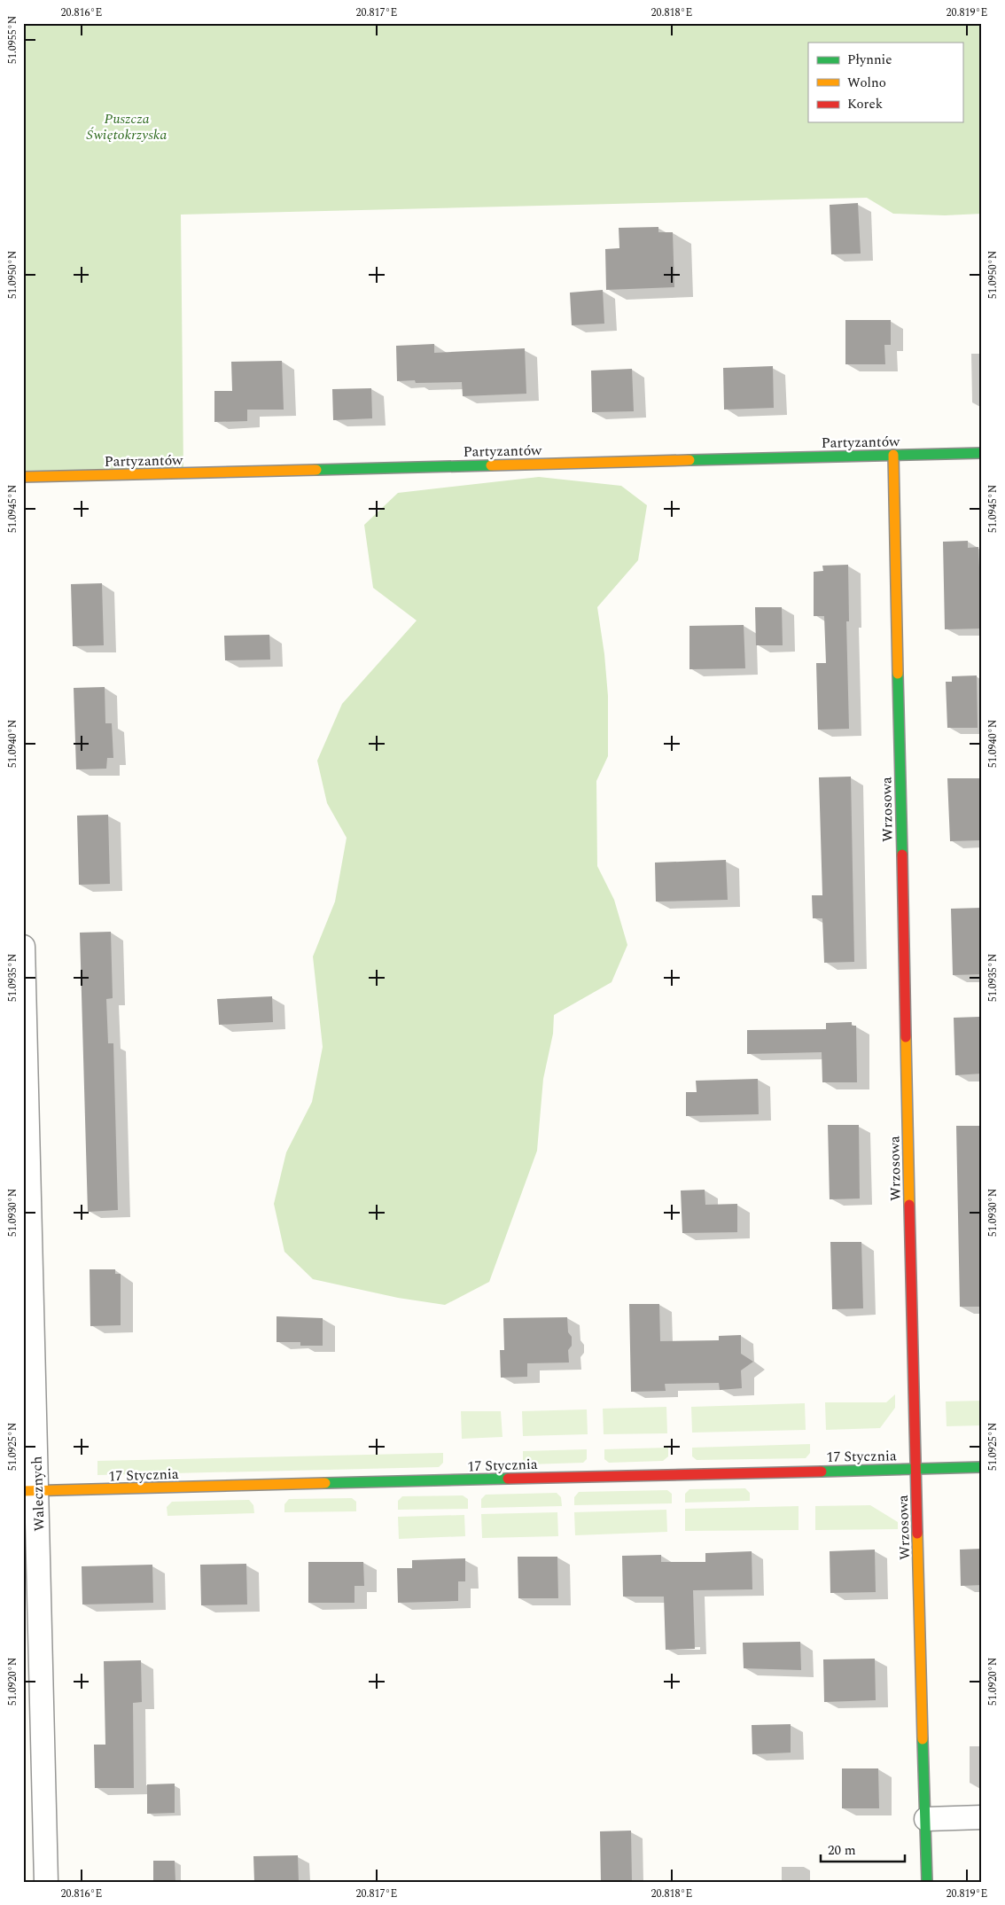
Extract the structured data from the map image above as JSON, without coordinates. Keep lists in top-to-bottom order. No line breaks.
{"streets":{"street":["Partyzantów","Wrzosowa","17 Stycznia","Walecznych"]},"crossings":[["Partyzantów","Wrzosowa"],["Wrzosowa","17 Stycznia"],["17 Stycznia","Walecznych"]],"parks":["Puszcza Świętokrzyska"],"legend":["Płynnie","Wolno","Korek"],"scale_bar":"20 m","coordinates":["20.816°E","20.817°E","20.818°E","20.819°E","51.0955°N","51.0950°N","51.0945°N","51.0940°N","51.0935°N","51.0930°N","51.0925°N","51.0920°N"]}
